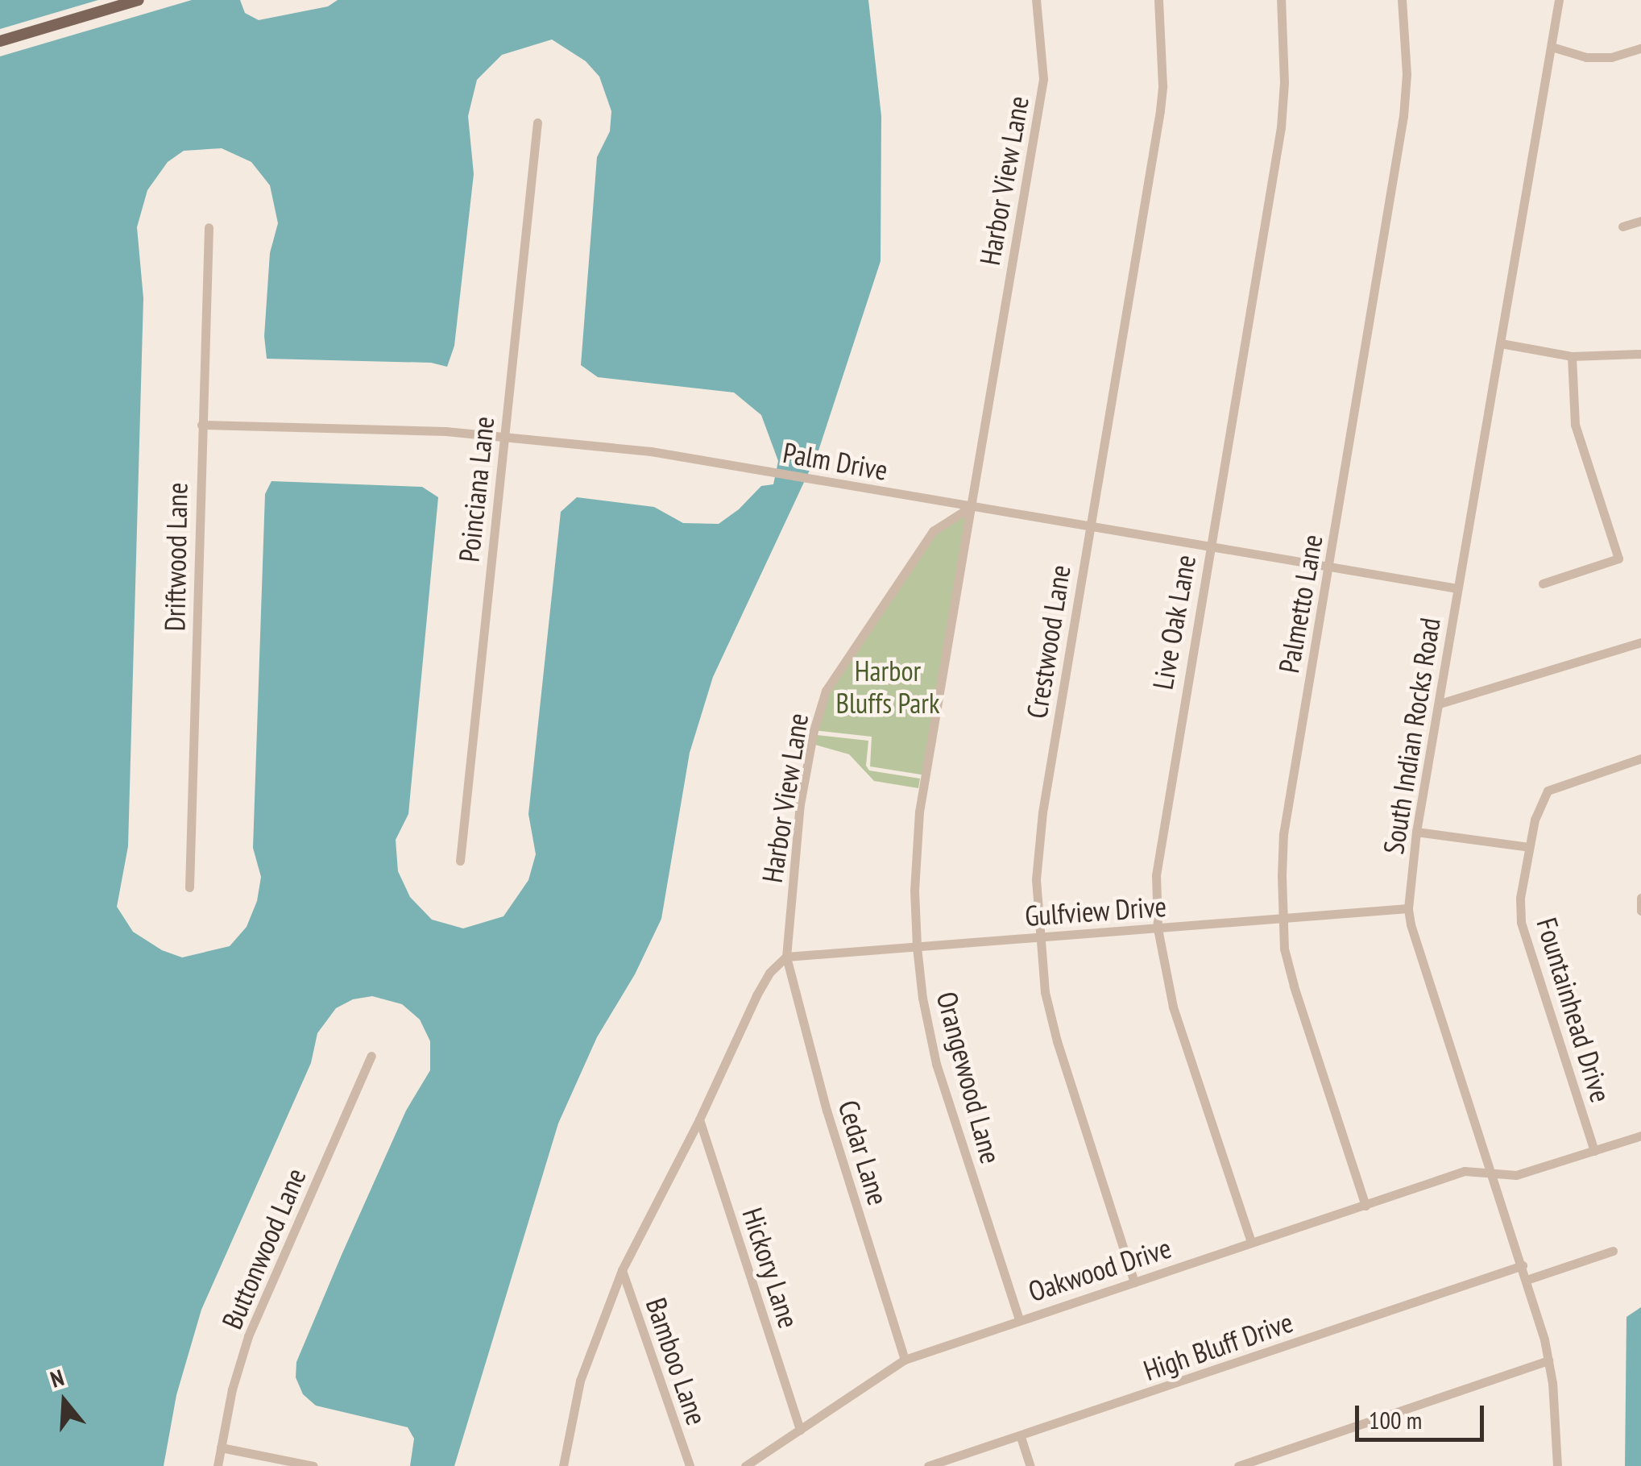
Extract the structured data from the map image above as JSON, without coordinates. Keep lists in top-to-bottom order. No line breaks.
{"streets":{"street":["Harbor View Lane","Palm Drive","Poinciana Lane","Driftwood Lane","Palmetto Lane","Live Oak Lane","Crestwood Lane","South Indian Rocks Road","Gulfview Drive","Fountainhead Drive","Orangewood Lane","Cedar Lane","Buttonwood Lane","Hickory Lane","Oakwood Drive","High Bluff Drive","Bamboo Lane"]},"crossings":[["Harbor View Lane","Palm Drive"],["Harbor View Lane","Gulfview Drive"],["Harbor View Lane","Orangewood Lane"],["Harbor View Lane","Cedar Lane"],["Palm Drive","Poinciana Lane"],["Palm Drive","Driftwood Lane"],["Palm Drive","Palmetto Lane"],["Palm Drive","Live Oak Lane"],["Palm Drive","Crestwood Lane"],["Palm Drive","South Indian Rocks Road"],["Palm Drive","Orangewood Lane"],["Palmetto Lane","Gulfview Drive"],["Palmetto Lane","Oakwood Drive"],["Live Oak Lane","Gulfview Drive"],["Live Oak Lane","Oakwood Drive"],["Crestwood Lane","Gulfview Drive"],["Crestwood Lane","Oakwood Drive"],["South Indian Rocks Road","Gulfview Drive"],["South Indian Rocks Road","Oakwood Drive"],["South Indian Rocks Road","High Bluff Drive"],["Gulfview Drive","Orangewood Lane"],["Gulfview Drive","Cedar Lane"],["Fountainhead Drive","Oakwood Drive"],["Orangewood Lane","Oakwood Drive"],["Cedar Lane","Oakwood Drive"],["Hickory Lane","Oakwood Drive"]],"parks":["Harbor Bluffs Park"],"scale_bar":"100 m","north":"top"}
